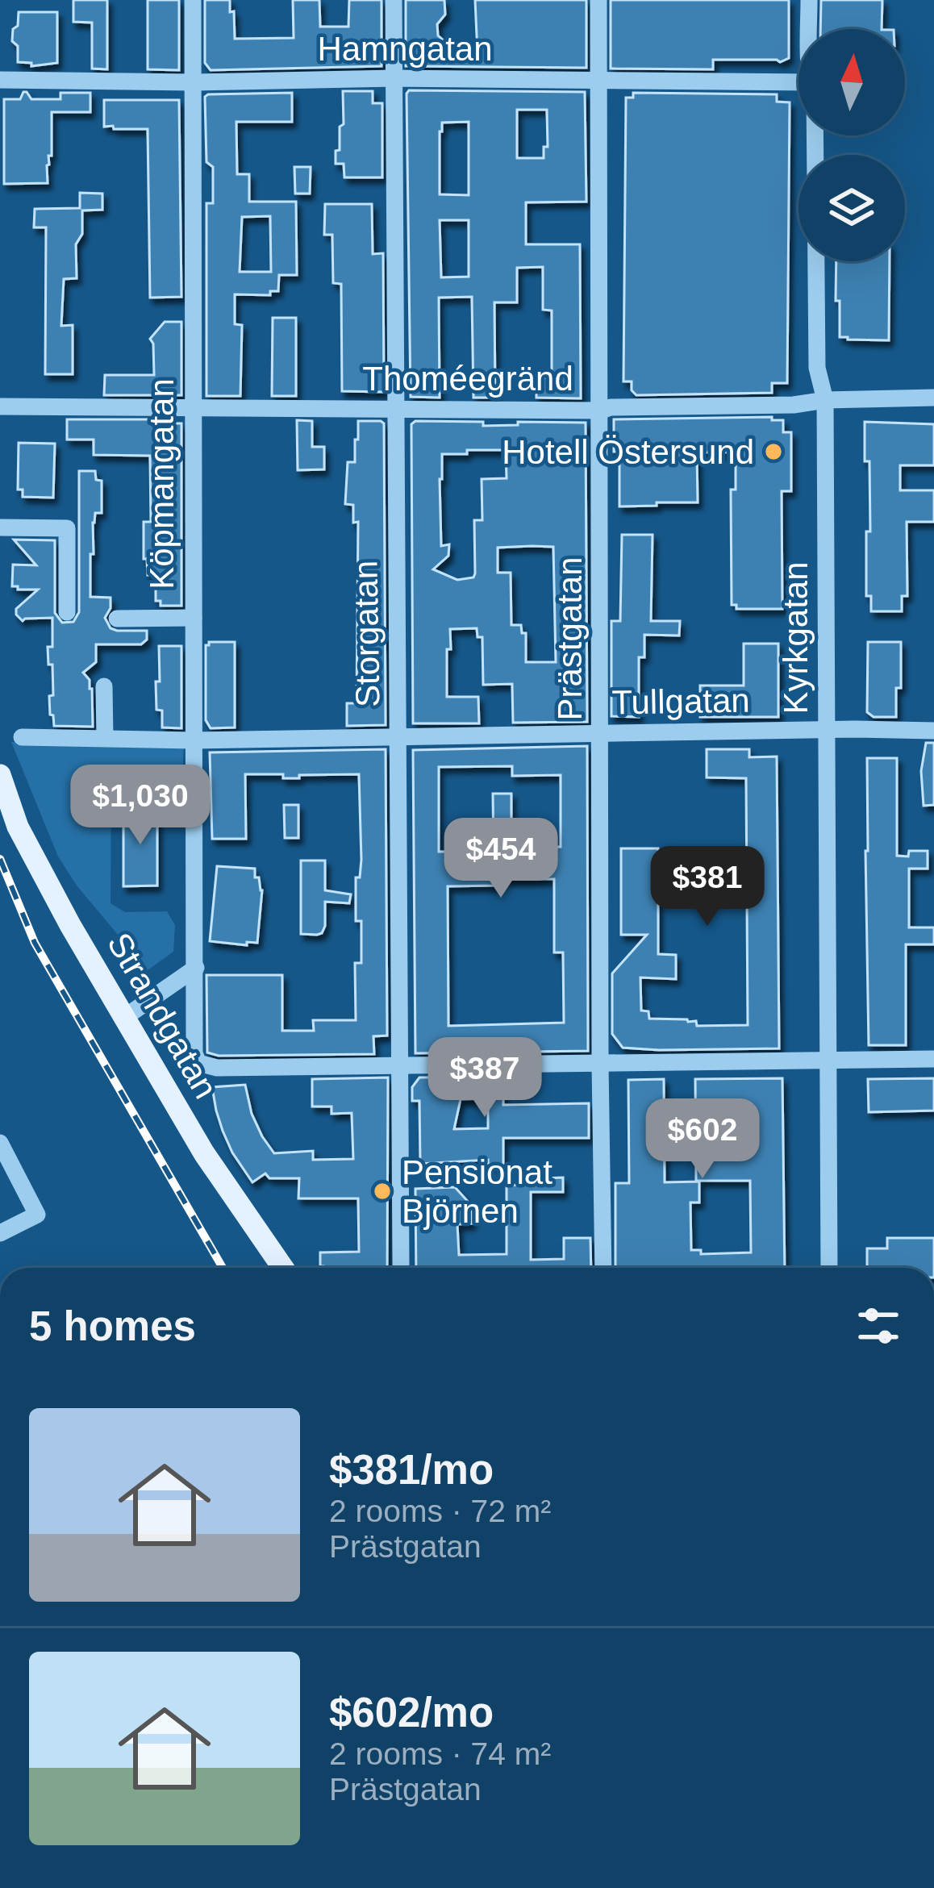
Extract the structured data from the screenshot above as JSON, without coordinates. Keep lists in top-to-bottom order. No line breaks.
{"streets":{"main road":["Strandgatan"],"street":["Hamngatan","Thoméegränd","Köpmangatan","Storgatan","Kyrkgatan","Prästgatan","Tullgatan"]},"crossings":[["Hamngatan","Köpmangatan"],["Hamngatan","Storgatan"],["Hamngatan","Prästgatan"],["Thoméegränd","Köpmangatan"],["Thoméegränd","Storgatan"],["Thoméegränd","Kyrkgatan"],["Thoméegränd","Prästgatan"],["Köpmangatan","Storgatan"],["Köpmangatan","Tullgatan"],["Storgatan","Tullgatan"],["Kyrkgatan","Tullgatan"],["Prästgatan","Tullgatan"]],"places":["Hotell Östersund","Pensionat Björnen"],"north":"top","page":{"price":["$1,030","$454","$381","$387","$602"],"heading":"5 homes","list":[{"name":"$381/mo","note":"2 rooms · 72 m² · Prästgatan"},{"name":"$602/mo","note":"2 rooms · 74 m² · Prästgatan"}]}}
